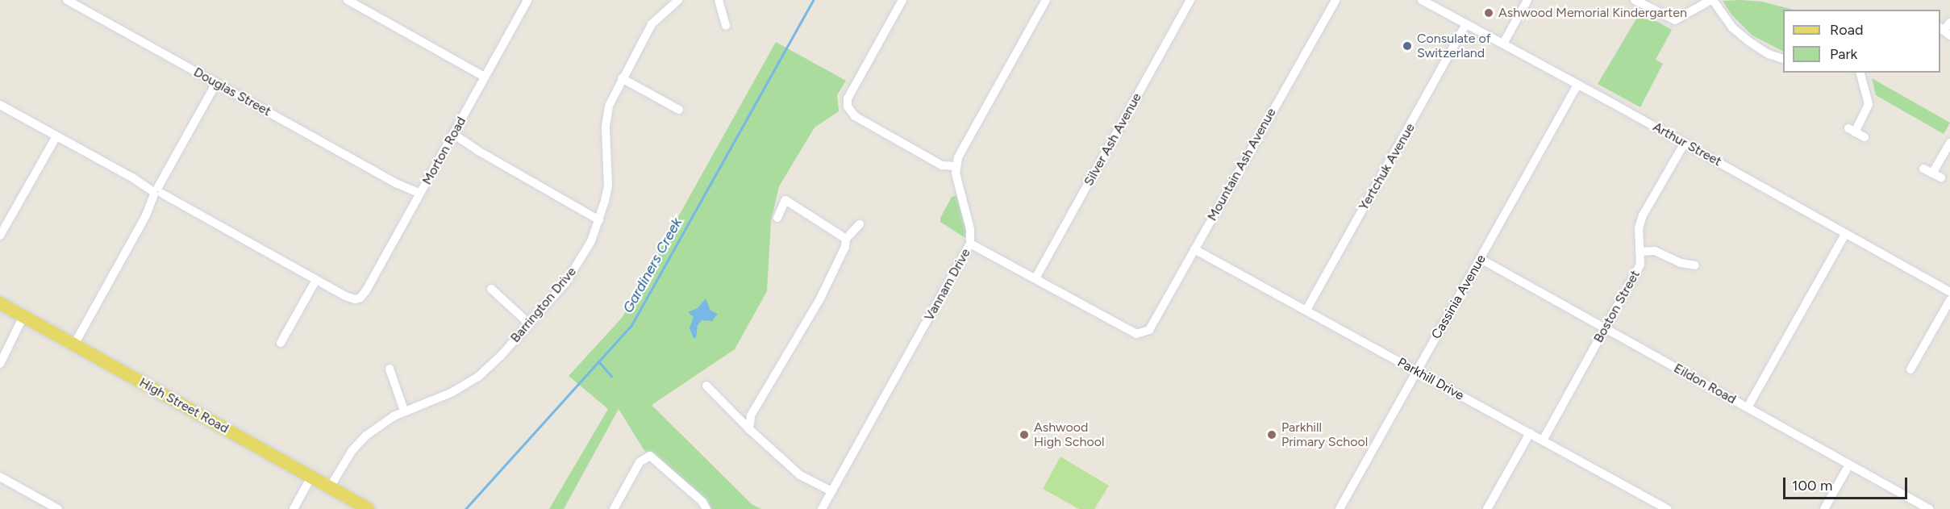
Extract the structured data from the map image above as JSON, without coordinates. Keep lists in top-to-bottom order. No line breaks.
{"streets":{"main road":["High Street Road"],"street":["Douglas Street","Silver Ash Avenue","Arthur Street","Morton Road","Mountain Ash Avenue","Yertchuk Avenue","Vannam Drive","Cassinia Avenue","Barrington Drive","Boston Street","Parkhill Drive","Eildon Road"]},"crossings":[["Douglas Street","Morton Road"],["Silver Ash Avenue","Mountain Ash Avenue"],["Arthur Street","Yertchuk Avenue"],["Arthur Street","Cassinia Avenue"],["Arthur Street","Boston Street"],["Mountain Ash Avenue","Parkhill Drive"],["Yertchuk Avenue","Parkhill Drive"],["Cassinia Avenue","Parkhill Drive"],["Cassinia Avenue","Eildon Road"],["Barrington Drive","High Street Road"],["Boston Street","Parkhill Drive"],["Boston Street","Eildon Road"]],"water":["Gardiners Creek"],"places":["Ashwood Memorial Kindergarten","Consulate of Switzerland","Ashwood High School","Parkhill Primary School"],"legend":["Road","Park"],"scale_bar":"100 m"}
